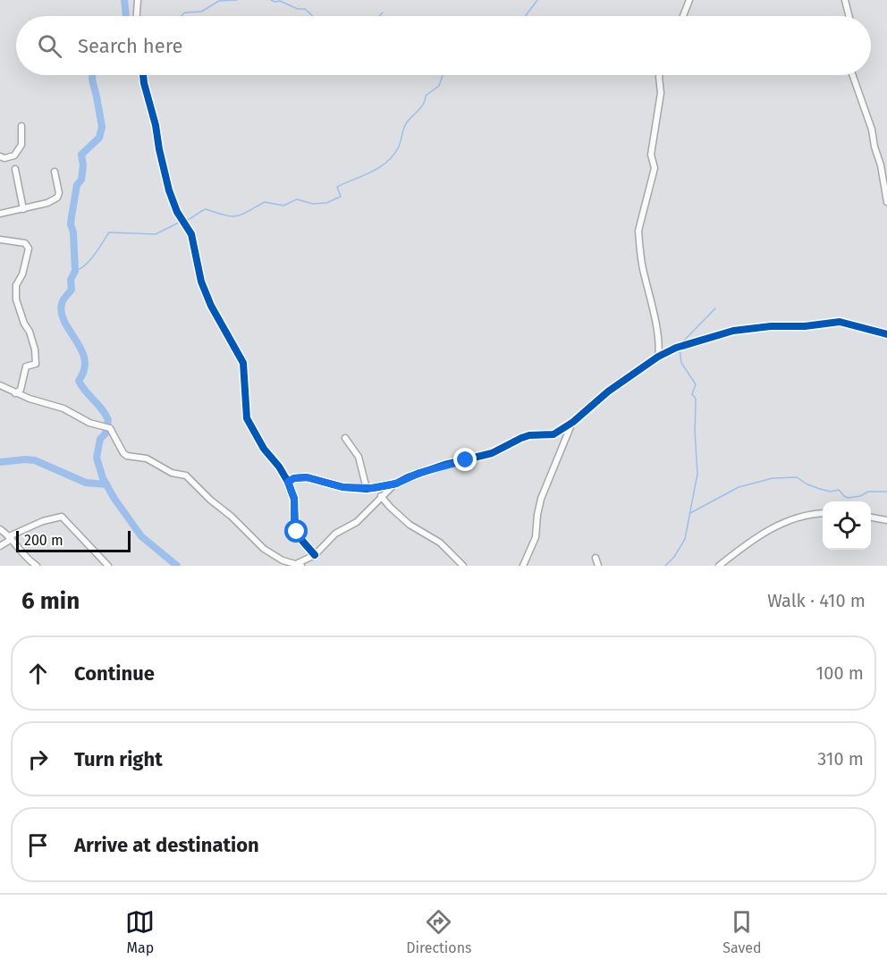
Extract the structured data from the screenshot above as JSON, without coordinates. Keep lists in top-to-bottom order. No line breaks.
{"scale_bar":"200 m","page":{"search":"Search here","scale":"200 m","heading":["6 min","Walk · 410 m"],"list":[["Continue","100 m"],["Turn right","310 m"],"Arrive at destination"],"nav":["Map","Directions","Saved"]}}
